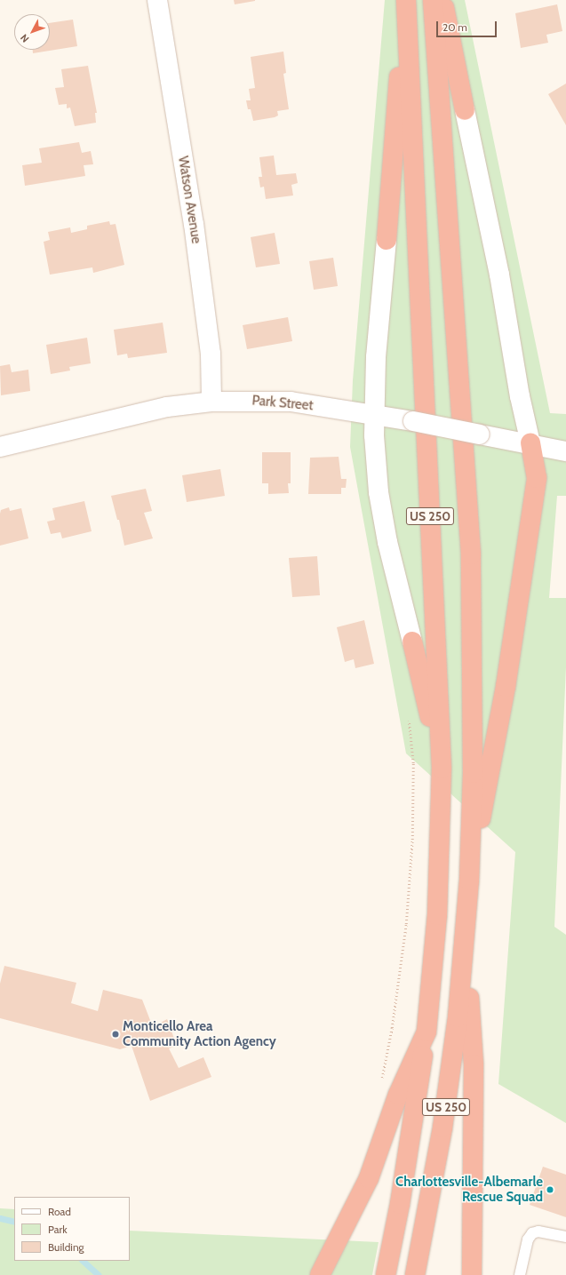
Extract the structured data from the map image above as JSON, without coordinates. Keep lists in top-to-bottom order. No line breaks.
{"streets":{"highway":["US 250"],"street":["Watson Avenue","Park Street"]},"crossings":[["Watson Avenue","Park Street"]],"places":["Monticello Area Community Action Agency","Charlottesville-Albemarle Rescue Squad"],"legend":["Road","Park","Building"],"scale_bar":"20 m","north":"bottom left"}
